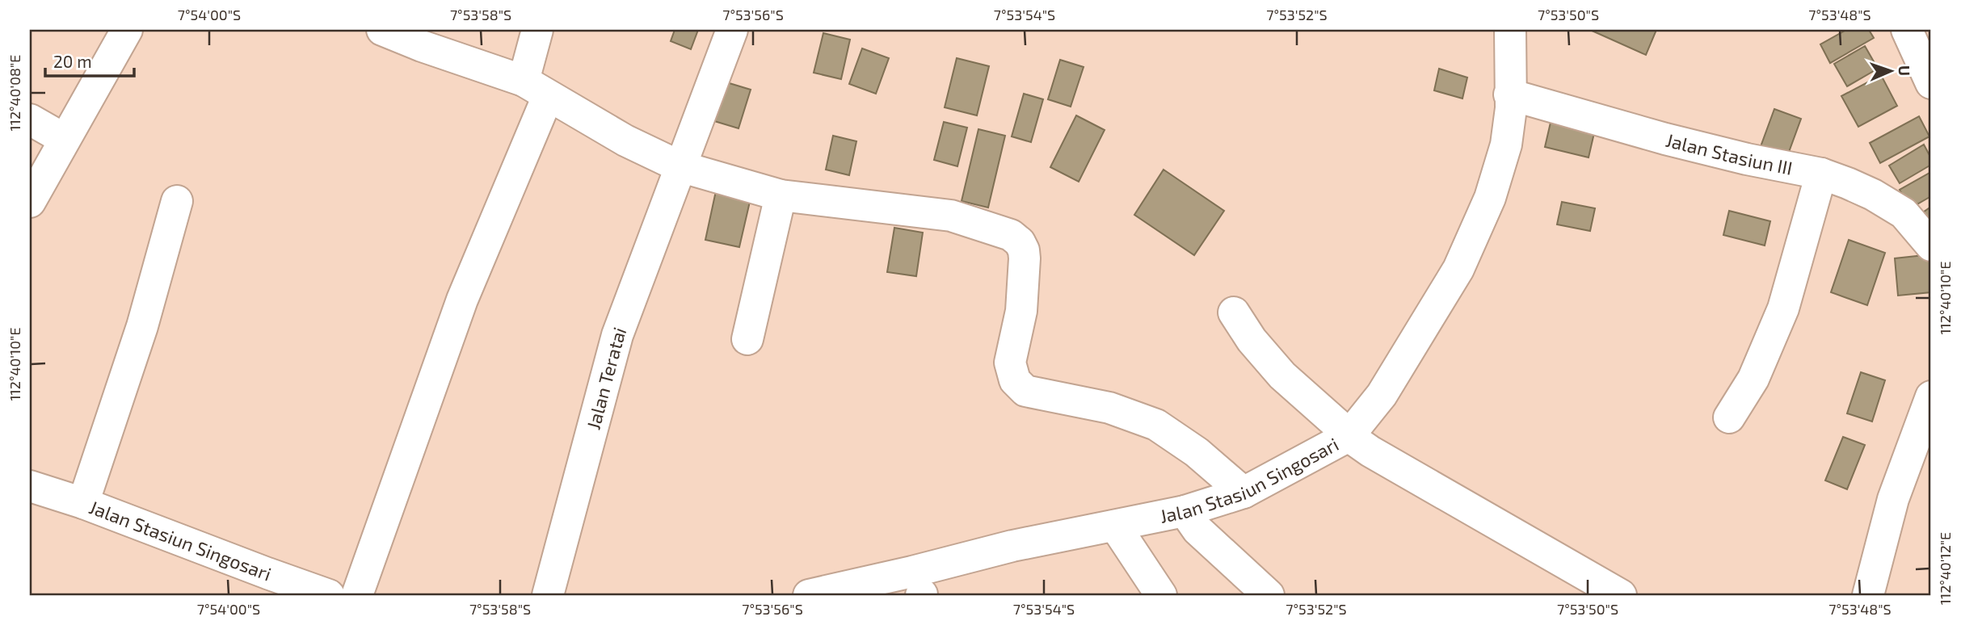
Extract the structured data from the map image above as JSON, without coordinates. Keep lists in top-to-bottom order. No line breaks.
{"streets":{"street":["Jalan Stasiun III","Jalan Teratai","Jalan Stasiun Singosari"]},"crossings":[["Jalan Stasiun III","Jalan Stasiun Singosari"]],"scale_bar":"20 m","north":"right","coordinates":["7°54'00\"S","7°53'58\"S","7°53'56\"S","7°53'54\"S","7°53'52\"S","7°53'50\"S","7°53'48\"S","112°40'08\"E","112°40'10\"E","112°40'12\"E"]}
